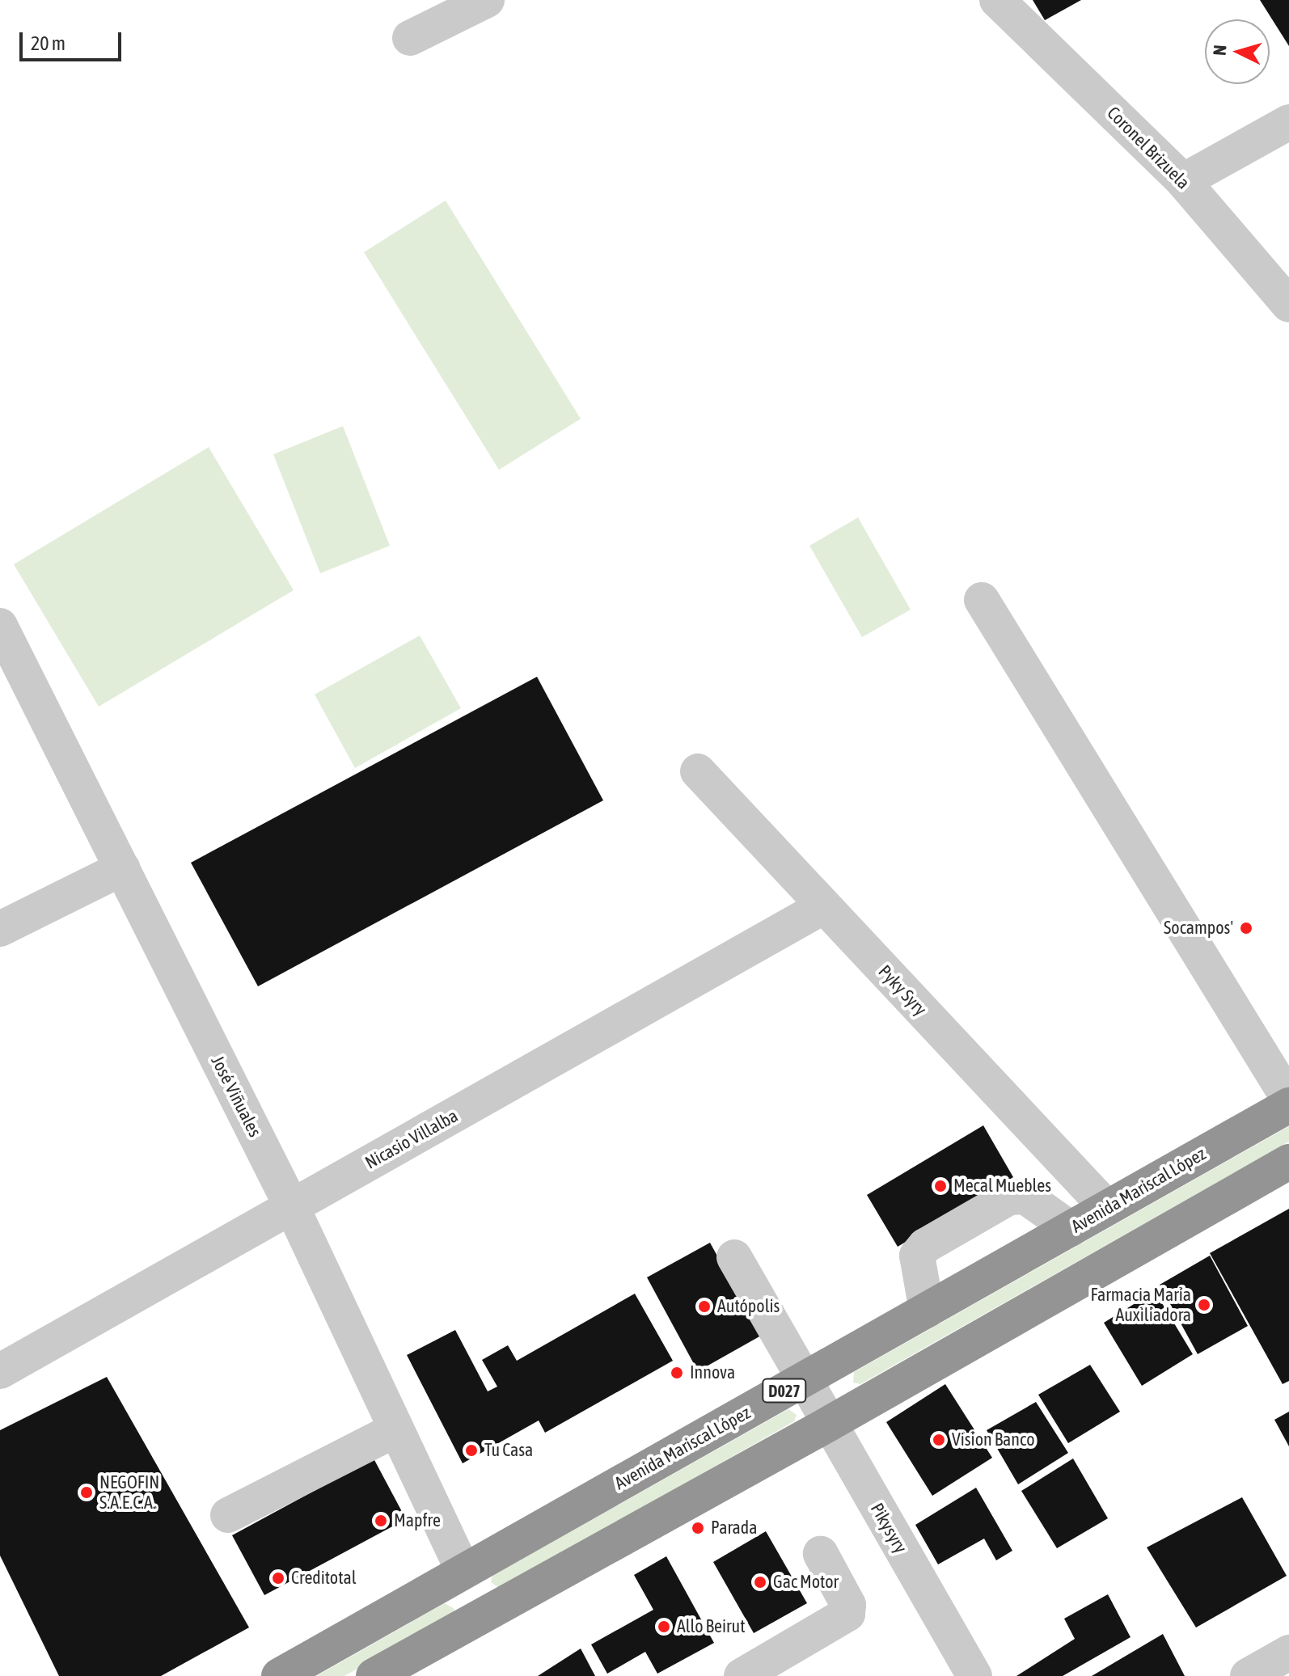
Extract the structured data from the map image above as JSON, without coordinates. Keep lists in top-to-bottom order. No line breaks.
{"streets":{"highway":["Avenida Mariscal López","D027"],"street":["Coronel Brizuela","Pyky Syry","José Viñuales","Nicasio Villalba","Pikysyry"]},"crossings":[["Pyky Syry","Nicasio Villalba"],["Pyky Syry","Avenida Mariscal López"],["José Viñuales","Nicasio Villalba"],["José Viñuales","Avenida Mariscal López"],["Avenida Mariscal López","Pikysyry"]],"places":["Socampos'","Mecal Muebles","Farmacia María Auxiliadora","Autópolis","Innova","Vision Banco","Tu Casa","NEGOFIN S.A.E.C.A.","Mapfre","Parada","Creditotal","Gac Motor","Allo Beirut"],"scale_bar":"20 m","north":"left"}
